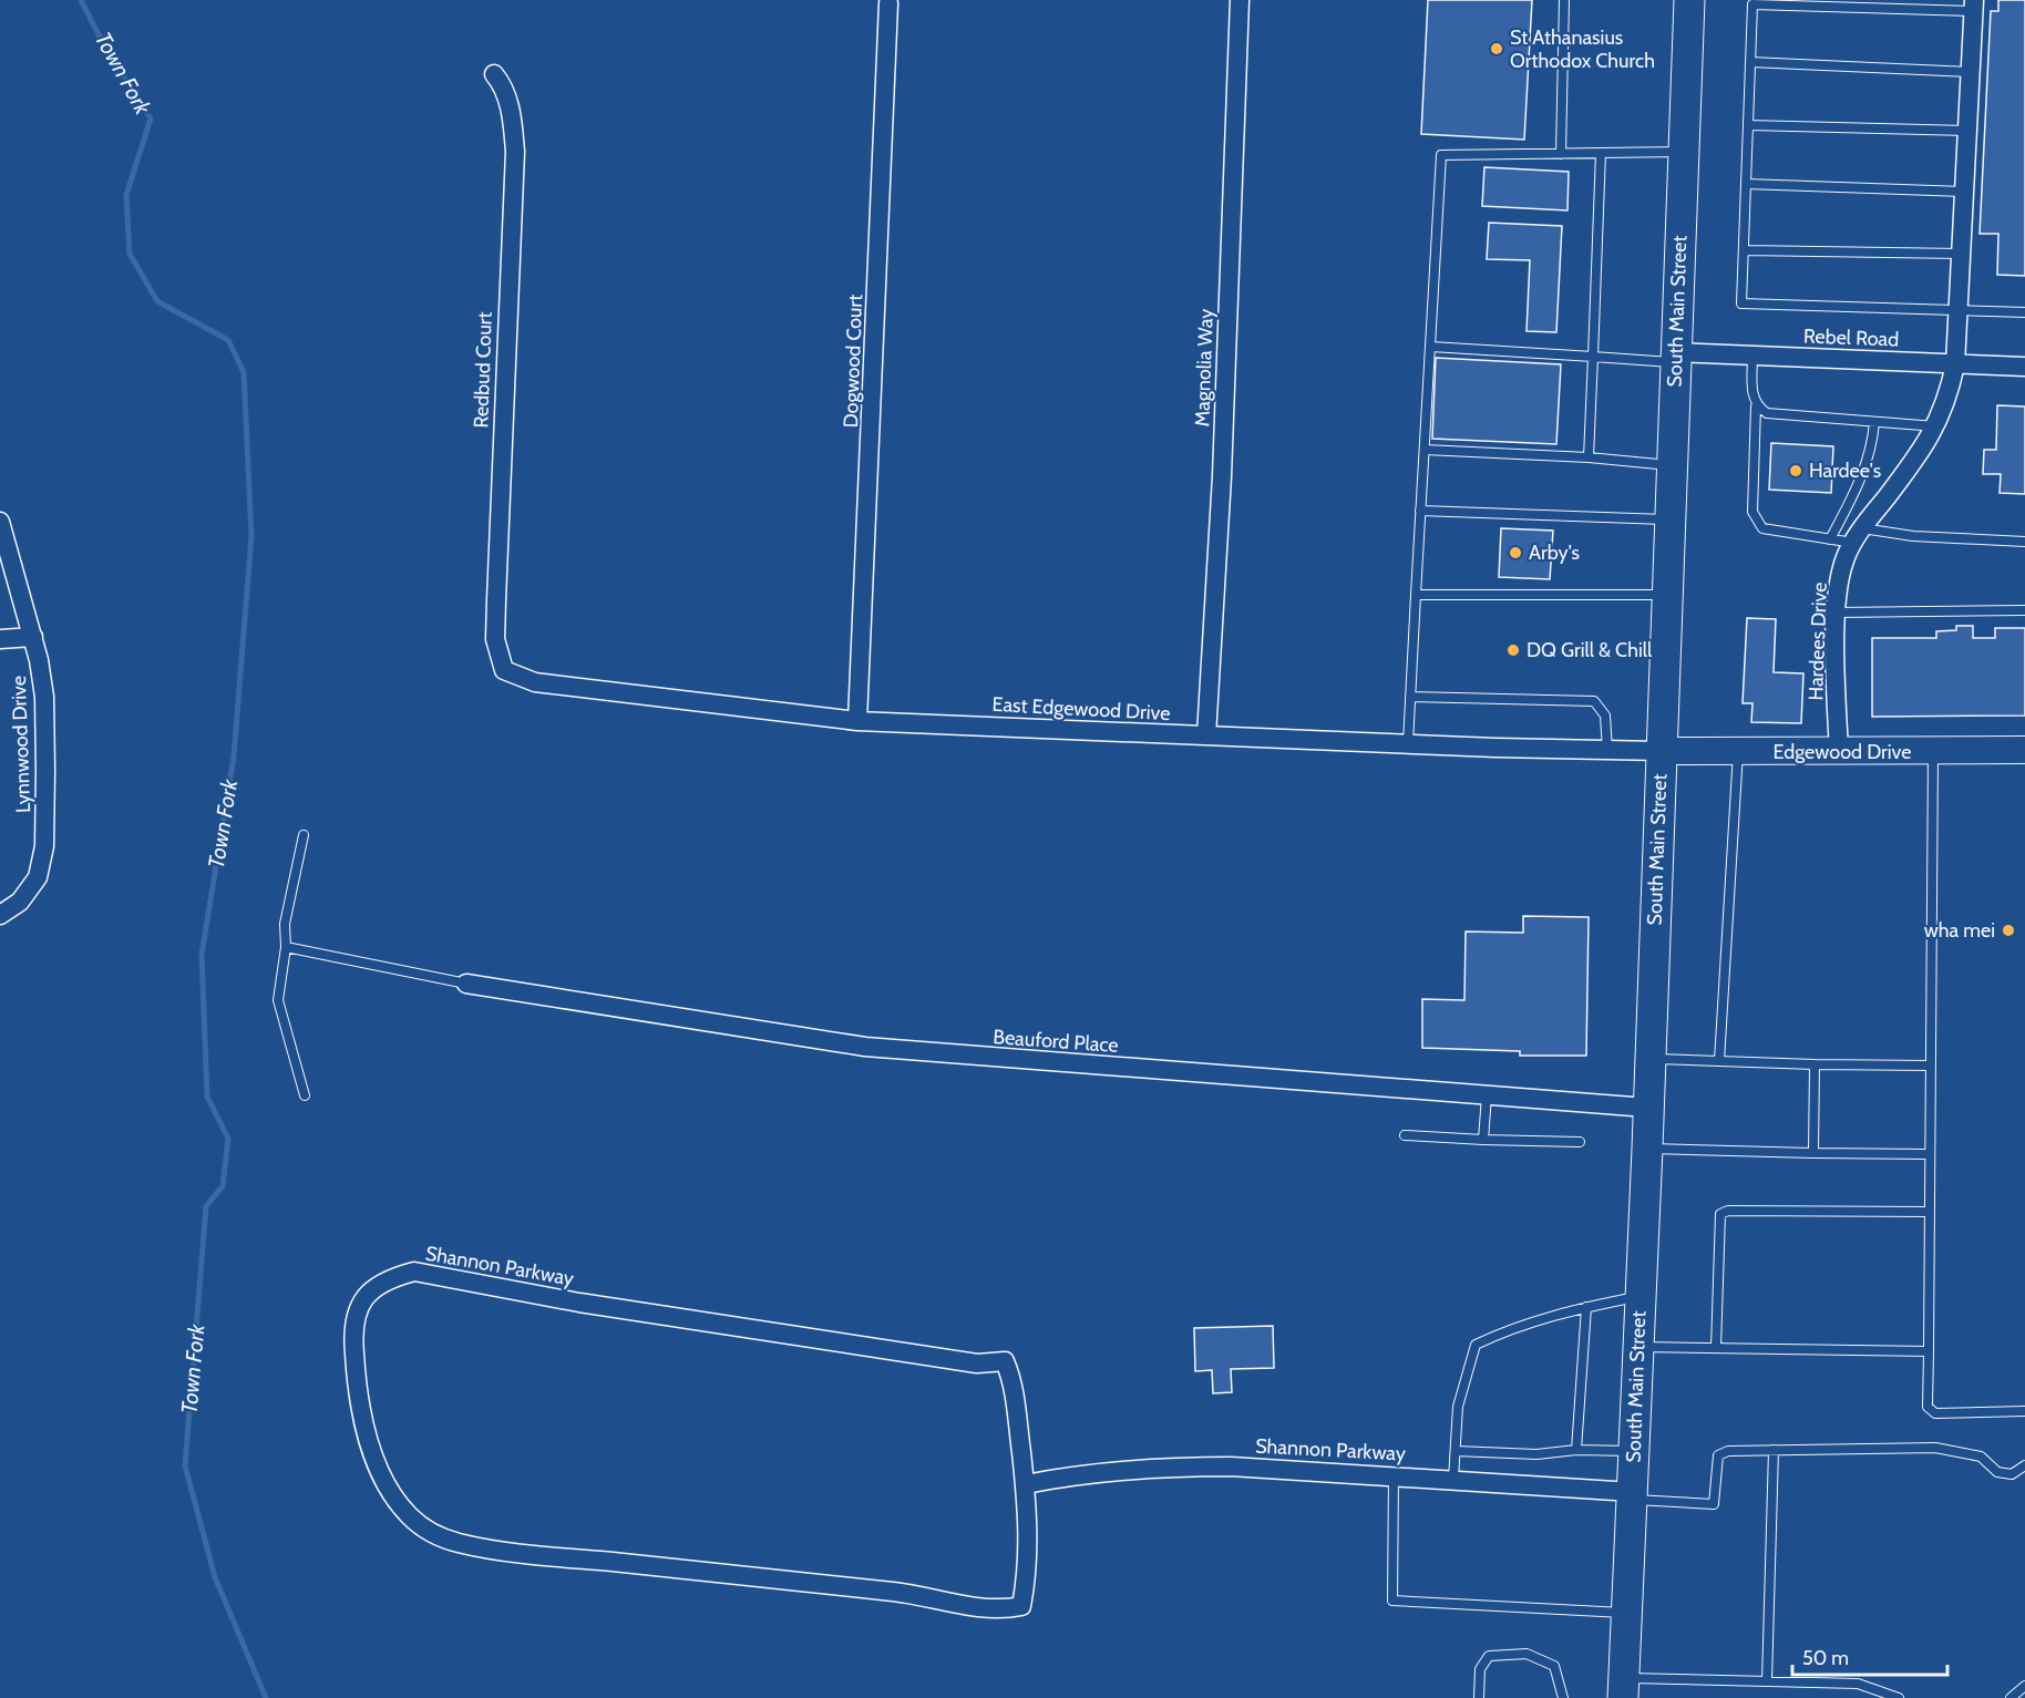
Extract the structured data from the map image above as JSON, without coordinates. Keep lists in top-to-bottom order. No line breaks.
{"streets":{"main road":["South Main Street"],"street":["Rebel Road","Dogwood Court","Magnolia Way","Redbud Court","Hardees Drive","East Edgewood Drive","Lynnwood Drive","Edgewood Drive","Beauford Place","Shannon Parkway"]},"crossings":[["South Main Street","Rebel Road"],["South Main Street","East Edgewood Drive"],["South Main Street","Edgewood Drive"],["South Main Street","Beauford Place"],["South Main Street","Shannon Parkway"],["Rebel Road","Hardees Drive"],["Dogwood Court","East Edgewood Drive"],["Magnolia Way","East Edgewood Drive"],["Redbud Court","East Edgewood Drive"],["Hardees Drive","Edgewood Drive"],["East Edgewood Drive","Edgewood Drive"]],"water":["Town Fork"],"places":["St Athanasius Orthodox Church","Hardee's","Arby's","DQ Grill & Chill","wha mei"],"scale_bar":"50 m"}
